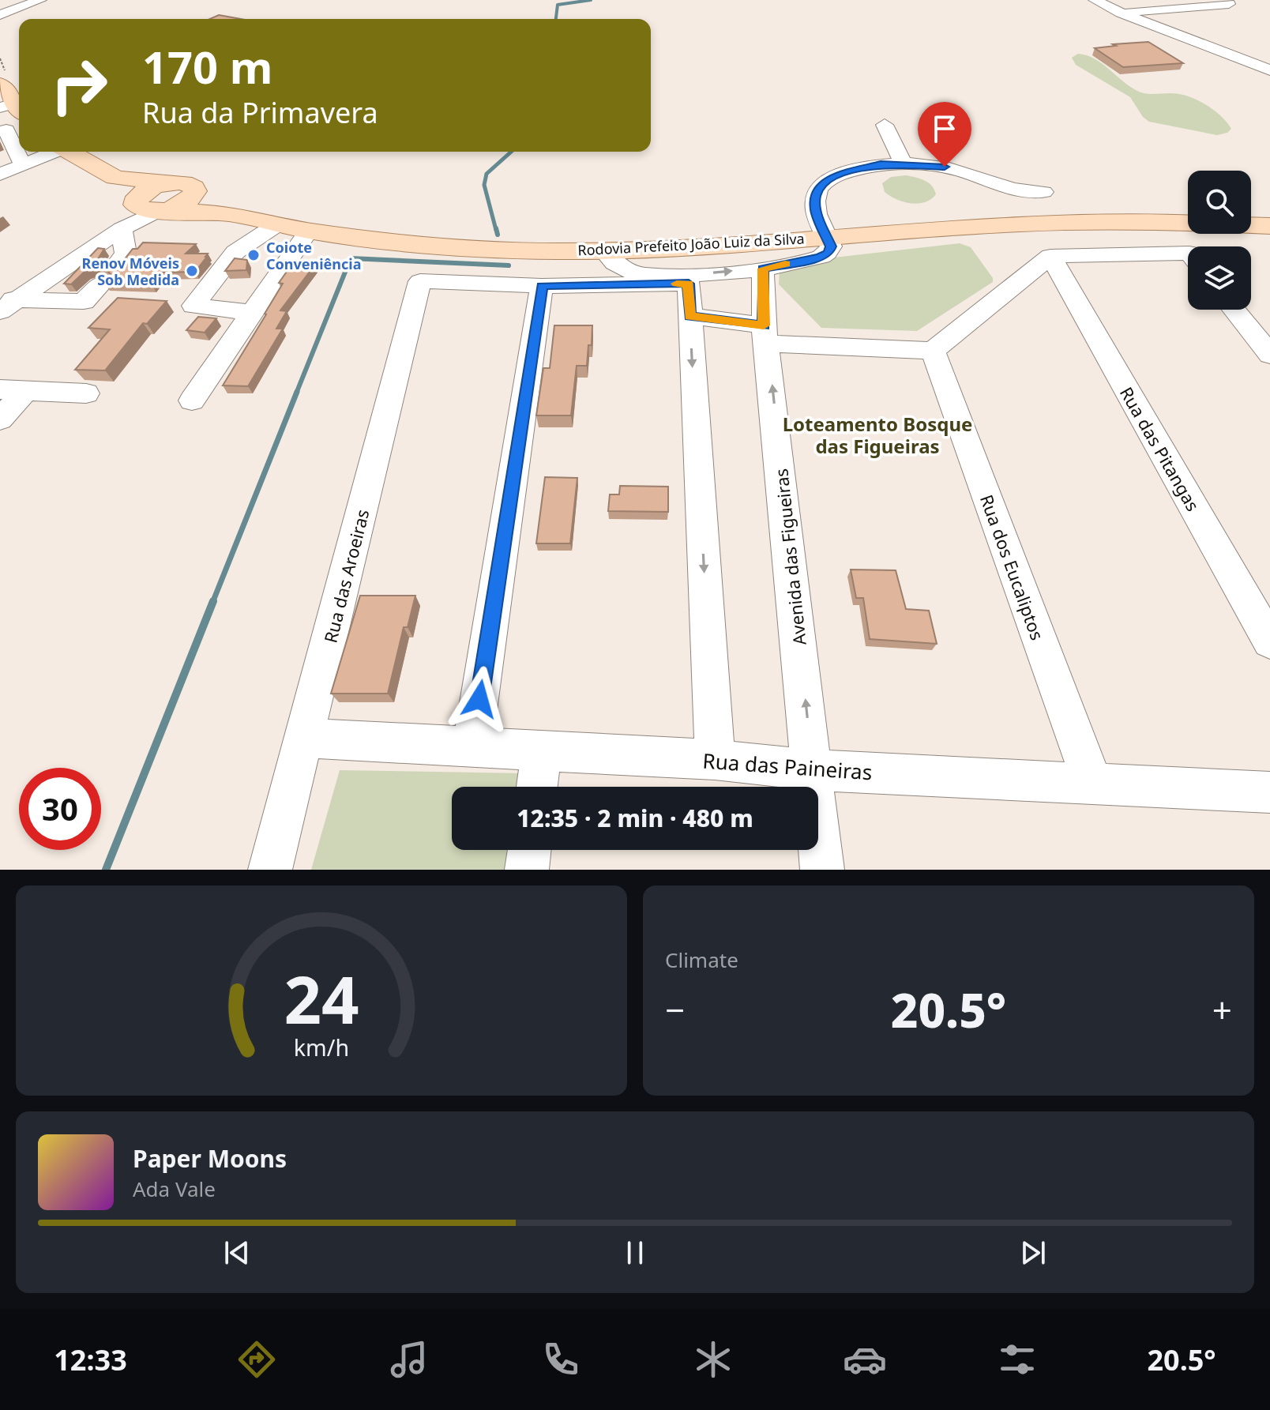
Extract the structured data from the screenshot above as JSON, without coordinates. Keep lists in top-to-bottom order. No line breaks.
{"streets":{"main road":["Rodovia Prefeito João Luiz da Silva"],"street":["Rua das Pitangas","Avenida das Figueiras","Rua dos Eucaliptos","Rua das Aroeiras","Rua das Paineiras"]},"crossings":[["Avenida das Figueiras","Rua das Paineiras"],["Rua dos Eucaliptos","Rua das Paineiras"],["Rua das Aroeiras","Rua das Paineiras"]],"districts":["Loteamento Bosque das Figueiras"],"places":["Coiote Conveniência","Renov Móveis Sob Medida"],"page":{"turn":["170 m","Rua da Primavera"],"limit":"30","trip":"12:35 · 2 min · 480 m","tile":"Climate","heat":["−","20.5°","+"],"song":["Paper Moons","Ada Vale"],"tabs":["12:33","20.5°"],"gauge":["24","km/h"]}}
